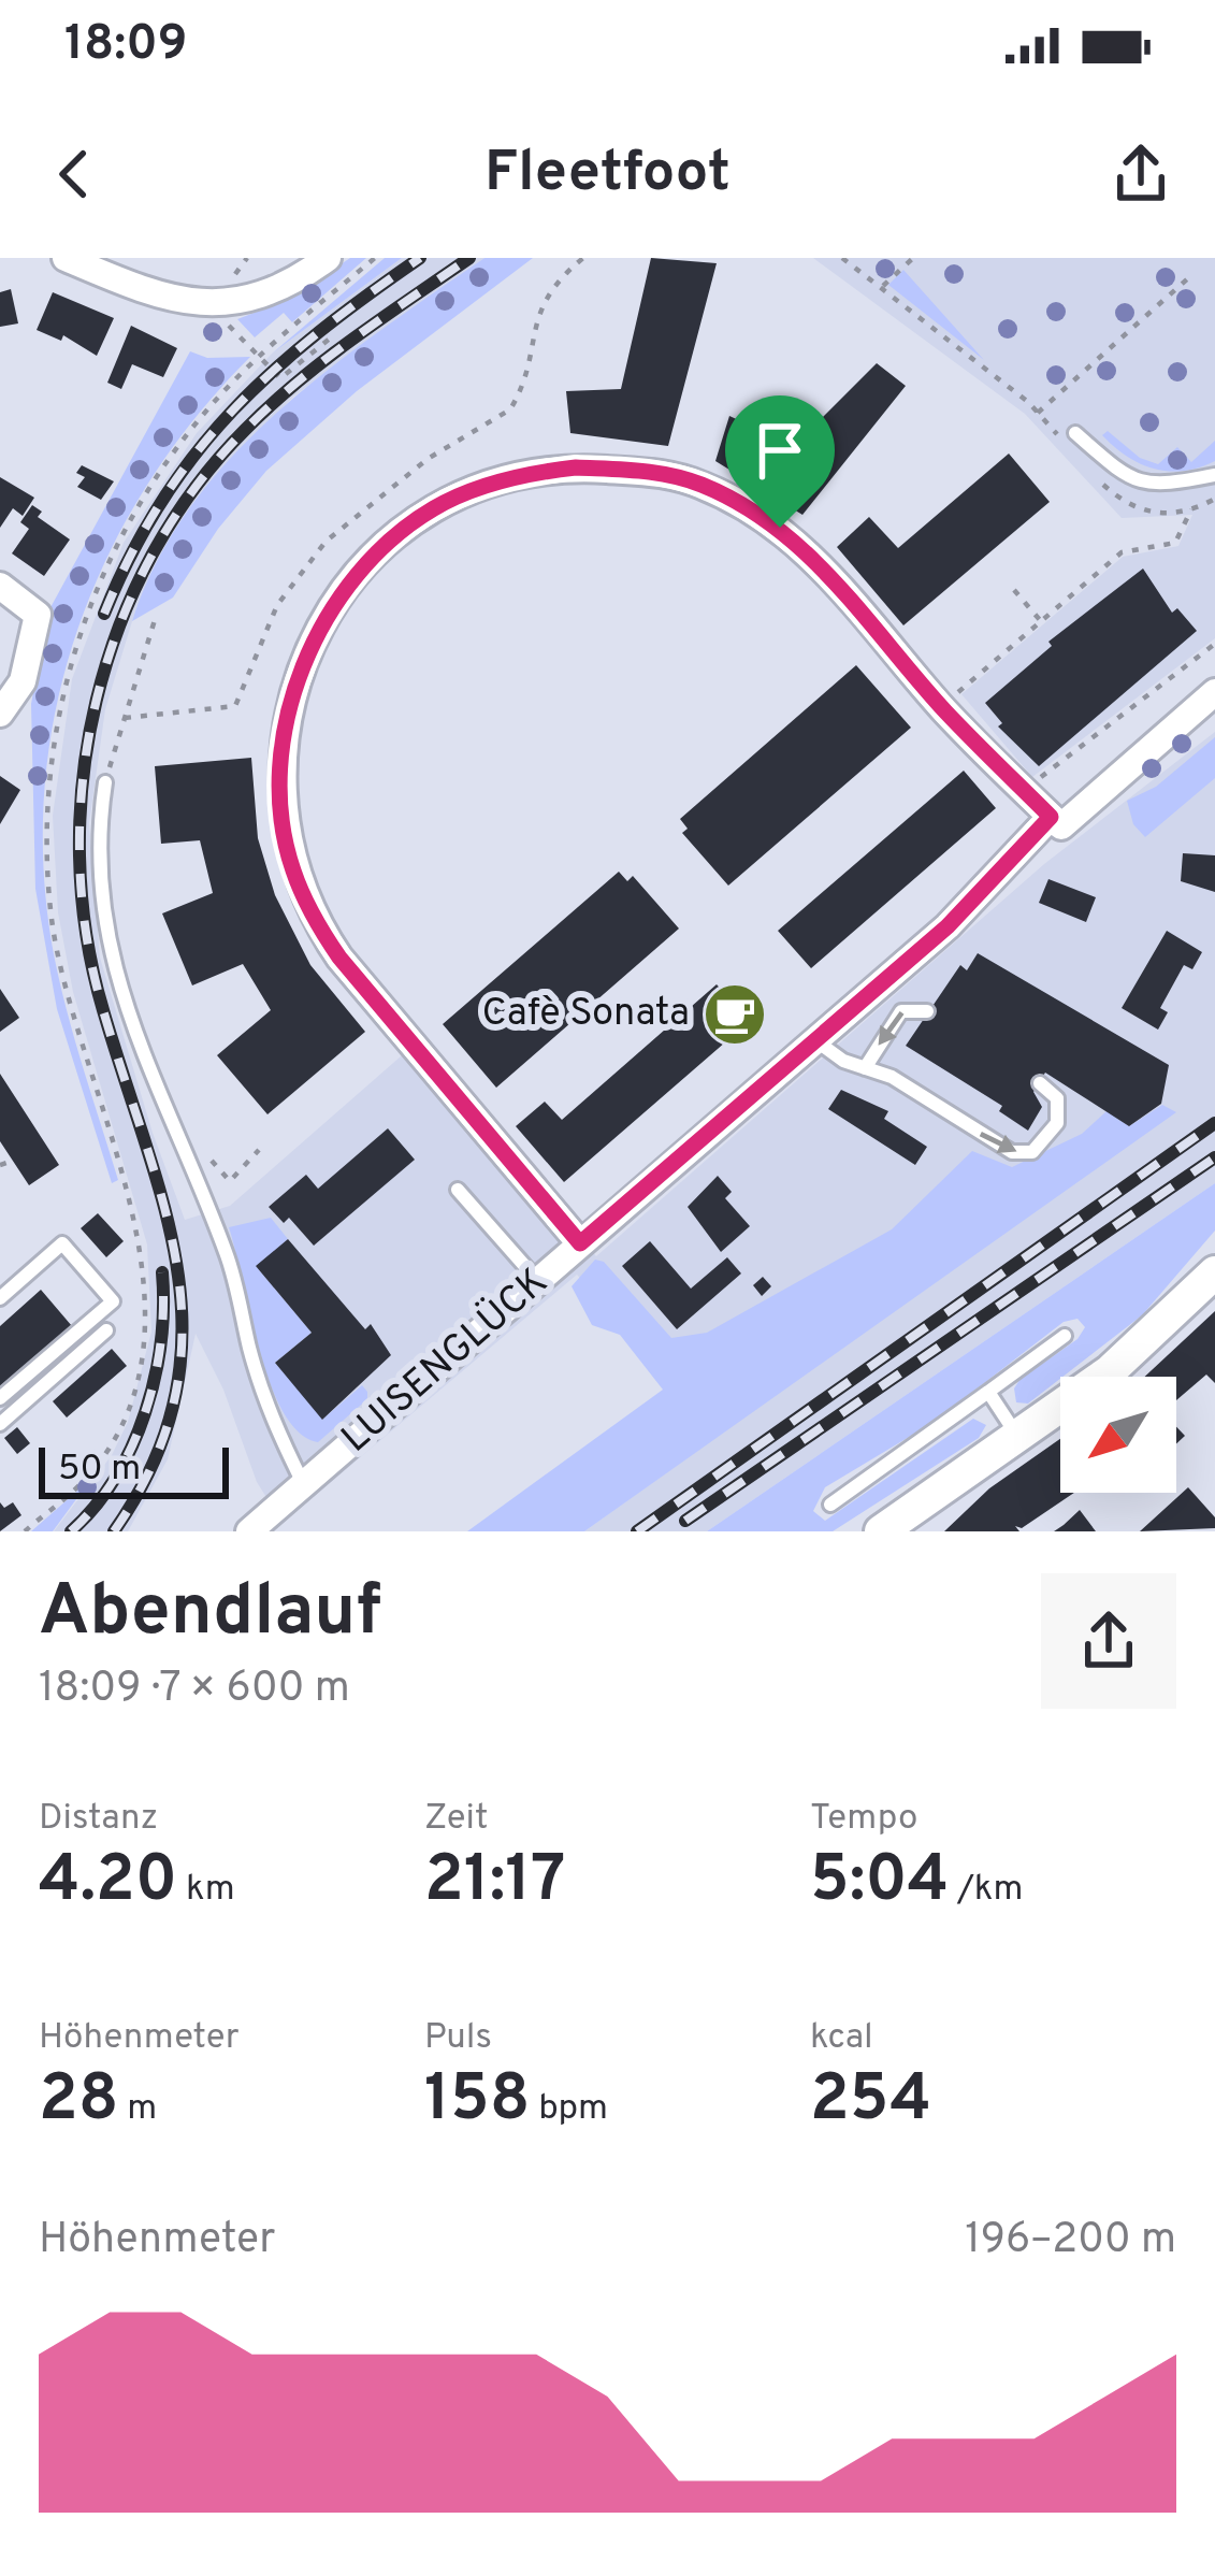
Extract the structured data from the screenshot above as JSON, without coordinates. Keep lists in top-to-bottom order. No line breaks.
{"streets":{"street":["LUISENGLÜCK"]},"places":{"cafe":["Cafè Sonata"]},"scale_bar":"50 m","north":"bottom left","page":{"status":"18:09","header":"Fleetfoot","scale":"50 m","heading":["Abendlauf","18:09 · 7 × 600 m"],"stats":[["Distanz","4.20 km"],["Zeit","21:17"],["Tempo","5:04 /km"],["Höhenmeter","28 m"],["Puls","158 bpm"],["kcal","254"]],"chart":["Höhenmeter","196–200 m"]}}
